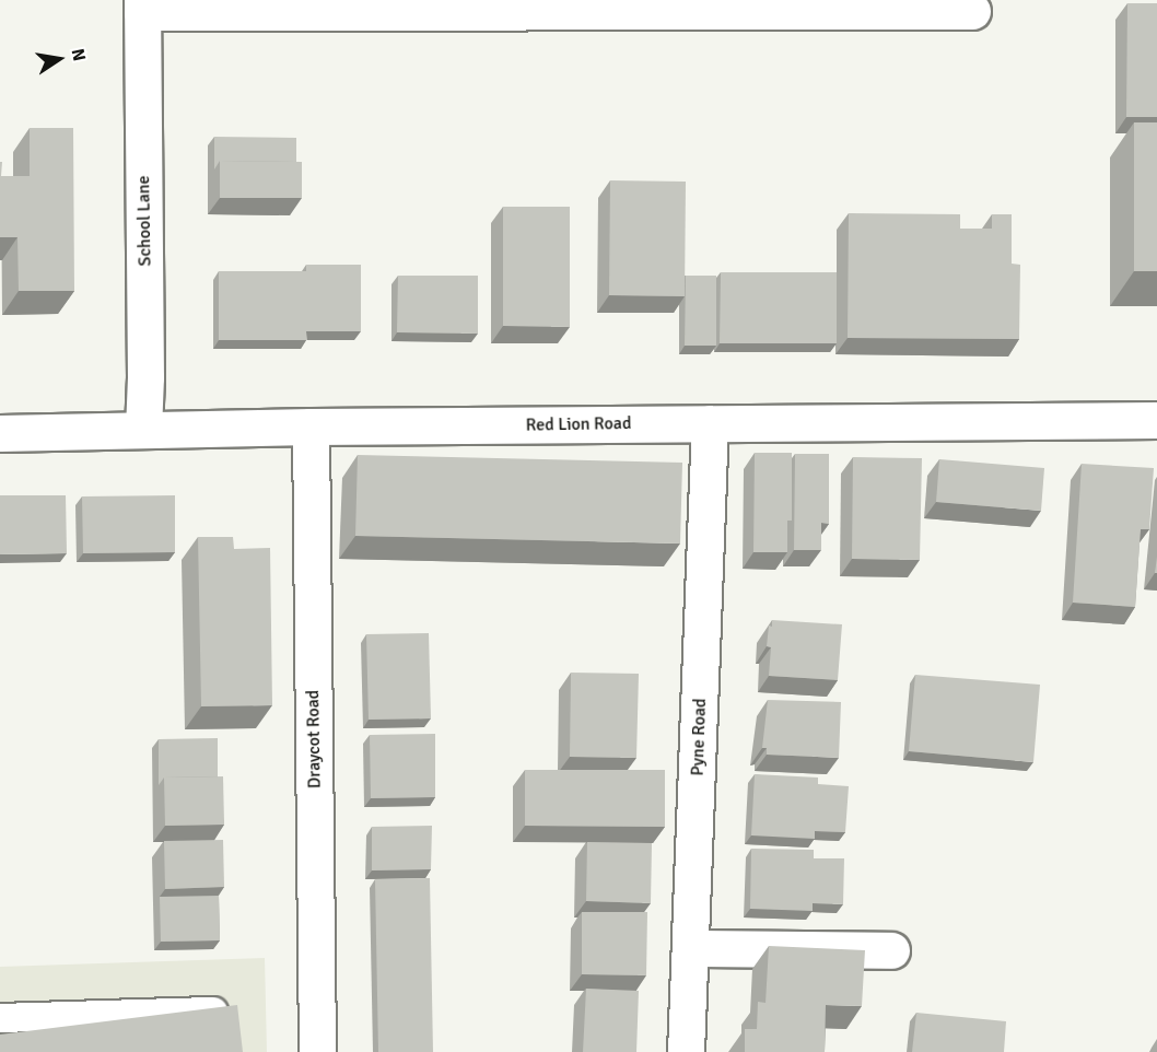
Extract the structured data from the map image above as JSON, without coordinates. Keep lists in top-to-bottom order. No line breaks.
{"streets":{"street":["School Lane","Red Lion Road","Pyne Road","Draycot Road"]},"crossings":[["School Lane","Red Lion Road"],["Red Lion Road","Pyne Road"],["Red Lion Road","Draycot Road"]],"north":"right"}
